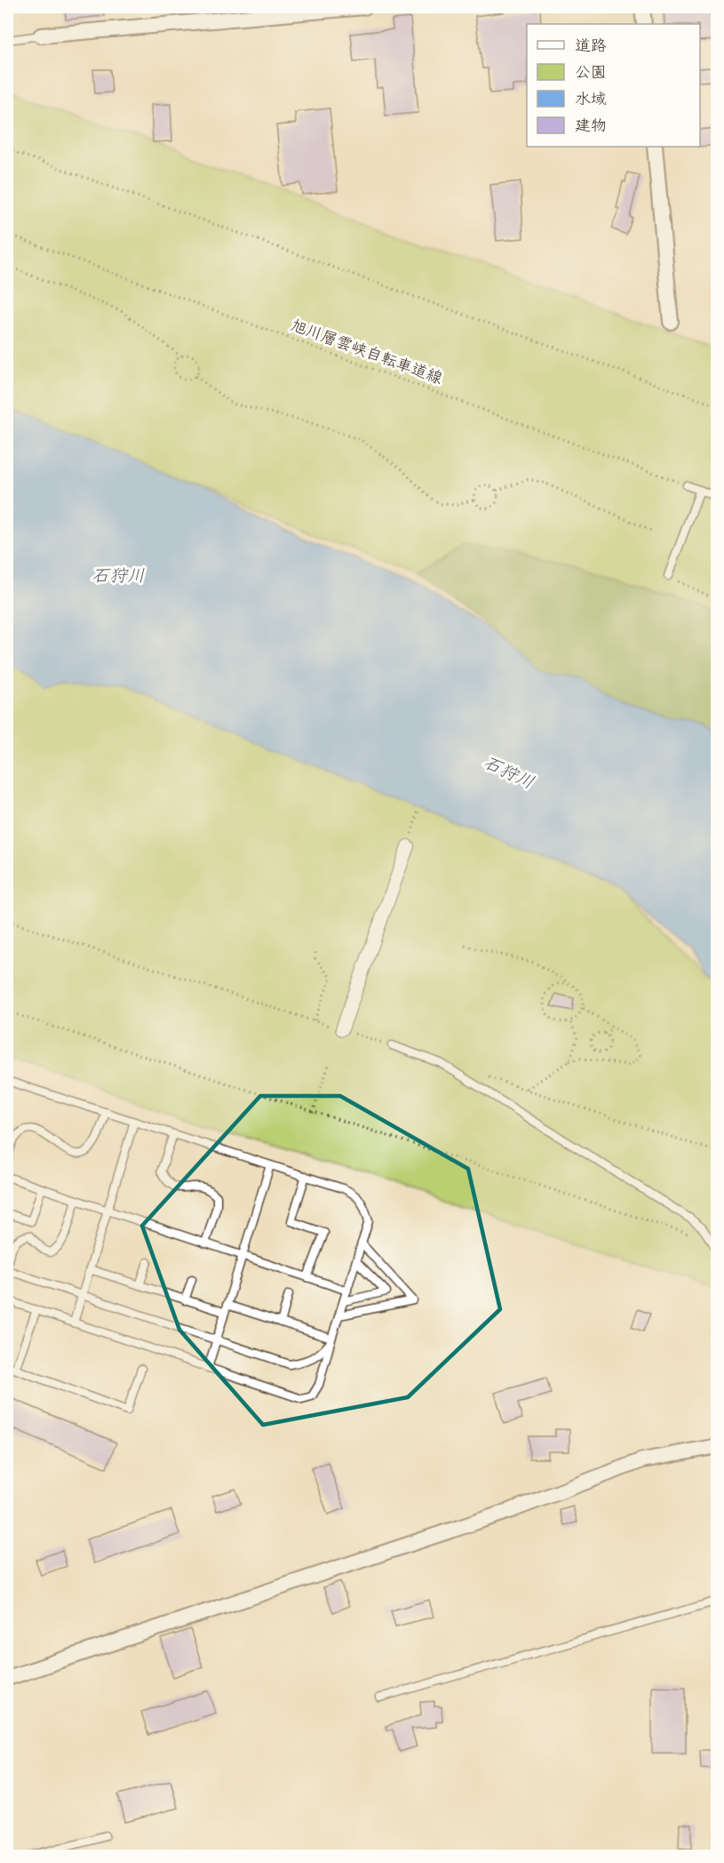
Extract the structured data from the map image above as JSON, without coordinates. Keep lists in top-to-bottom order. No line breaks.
{"streets":{"path":["旭川層雲峡自転車道線"]},"water":["石狩川"],"legend":["道路","公園","水域","建物"]}
